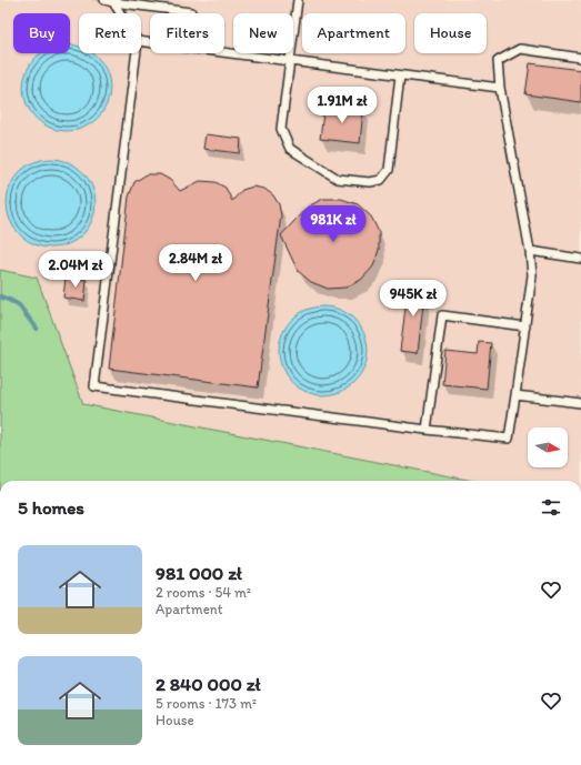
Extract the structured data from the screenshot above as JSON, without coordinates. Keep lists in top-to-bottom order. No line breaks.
{"north":"right","page":{"chip":["Buy","Rent","Filters","New","Apartment","House"],"price":["1.91M zł","981K zł","2.84M zł","2.04M zł","945K zł"],"heading":"5 homes","list":[{"name":"981 000 zł","note":"2 rooms · 54 m² · Apartment"},{"name":"2 840 000 zł","note":"5 rooms · 173 m² · House"}]}}
